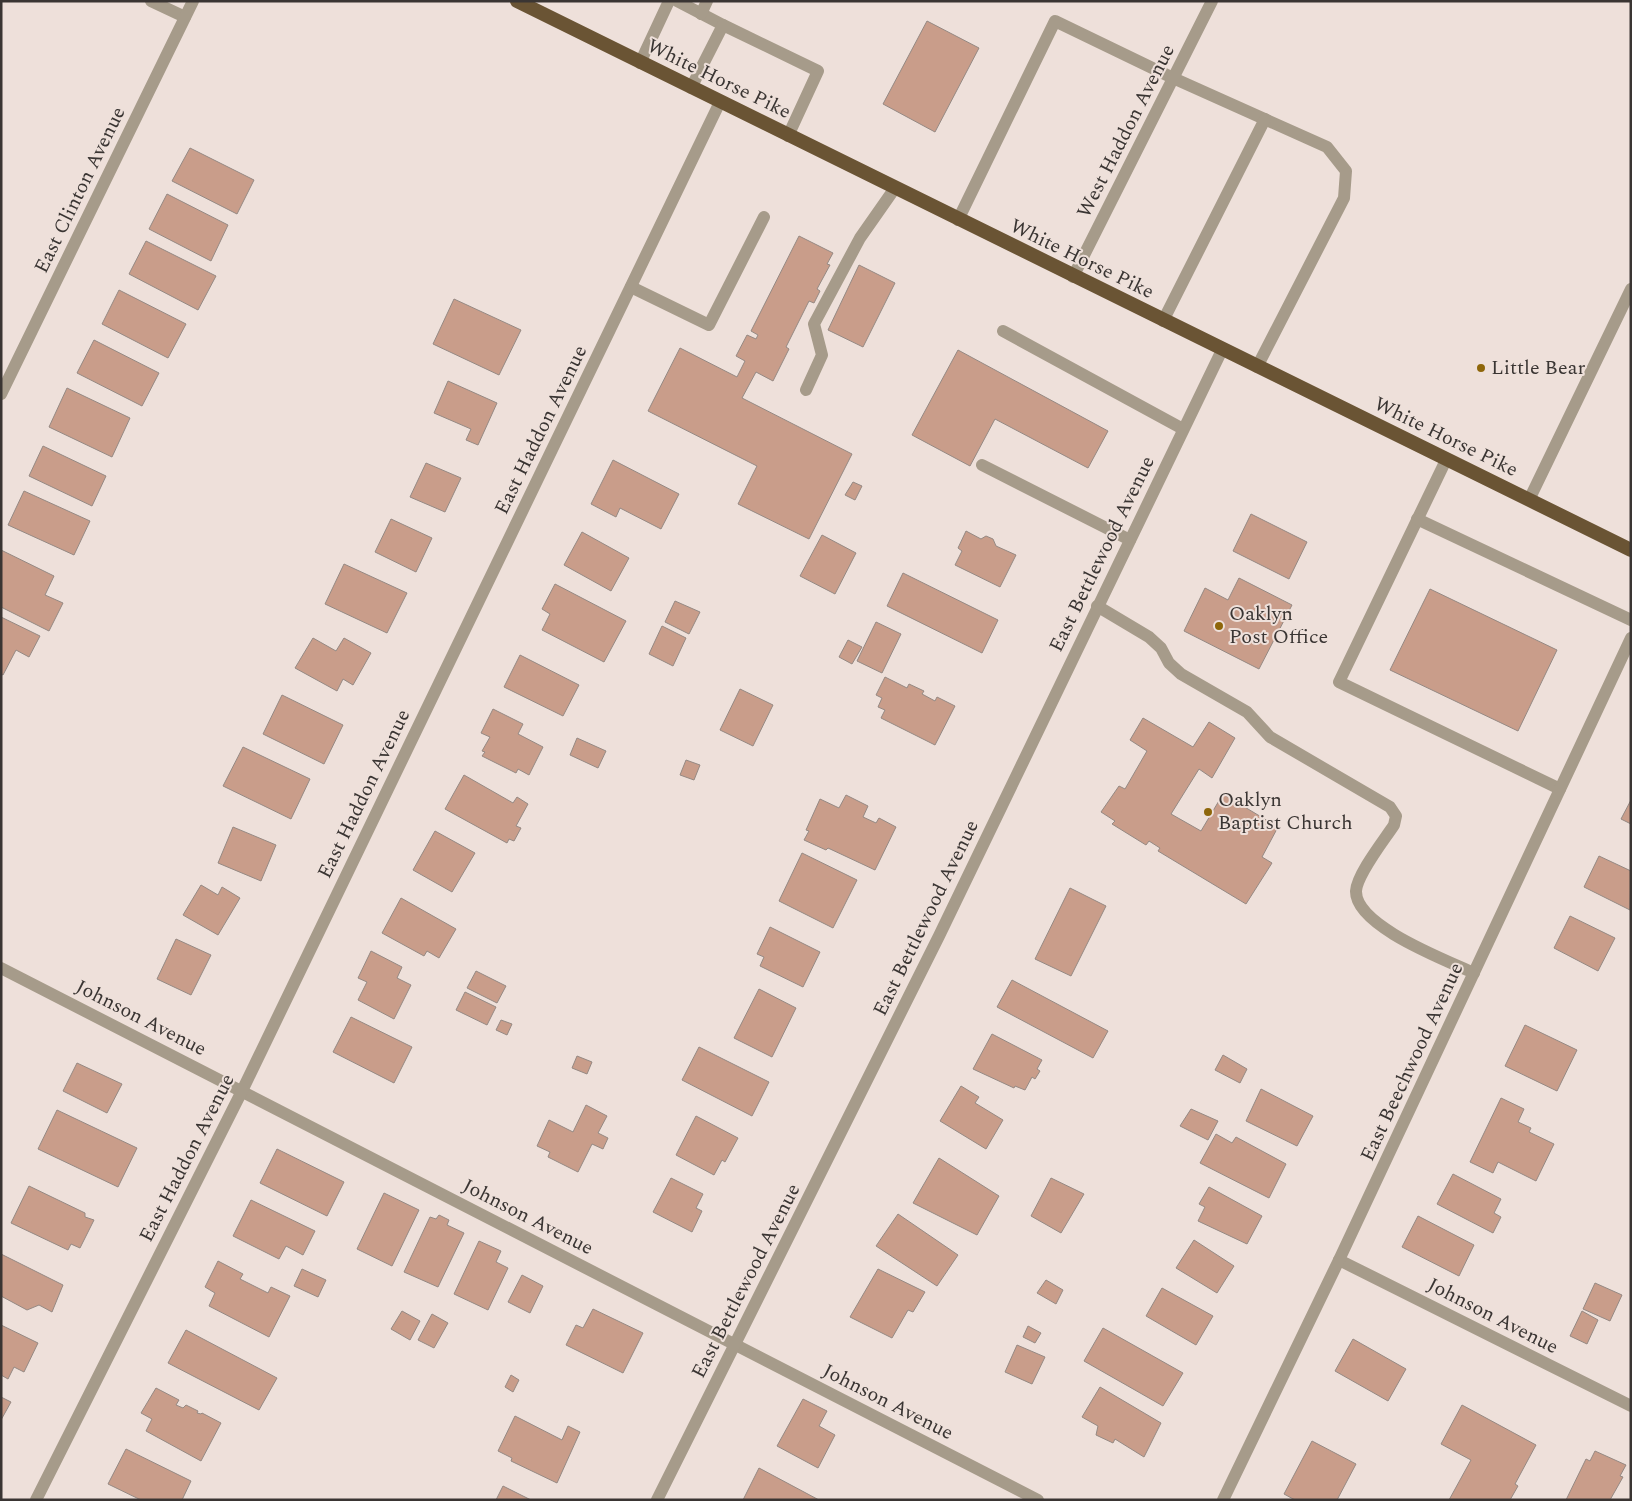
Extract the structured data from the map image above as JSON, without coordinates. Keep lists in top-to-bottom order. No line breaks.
{"streets":{"highway":["White Horse Pike"],"street":["West Haddon Avenue","East Clinton Avenue","East Haddon Avenue","East Bettlewood Avenue","Johnson Avenue","East Beechwood Avenue"]},"crossings":[["White Horse Pike","West Haddon Avenue"],["White Horse Pike","East Haddon Avenue"],["White Horse Pike","East Bettlewood Avenue"],["East Haddon Avenue","Johnson Avenue"],["East Bettlewood Avenue","Johnson Avenue"],["Johnson Avenue","East Beechwood Avenue"]],"places":["Little Bear","Oaklyn Post Office","Oaklyn Baptist Church"]}
